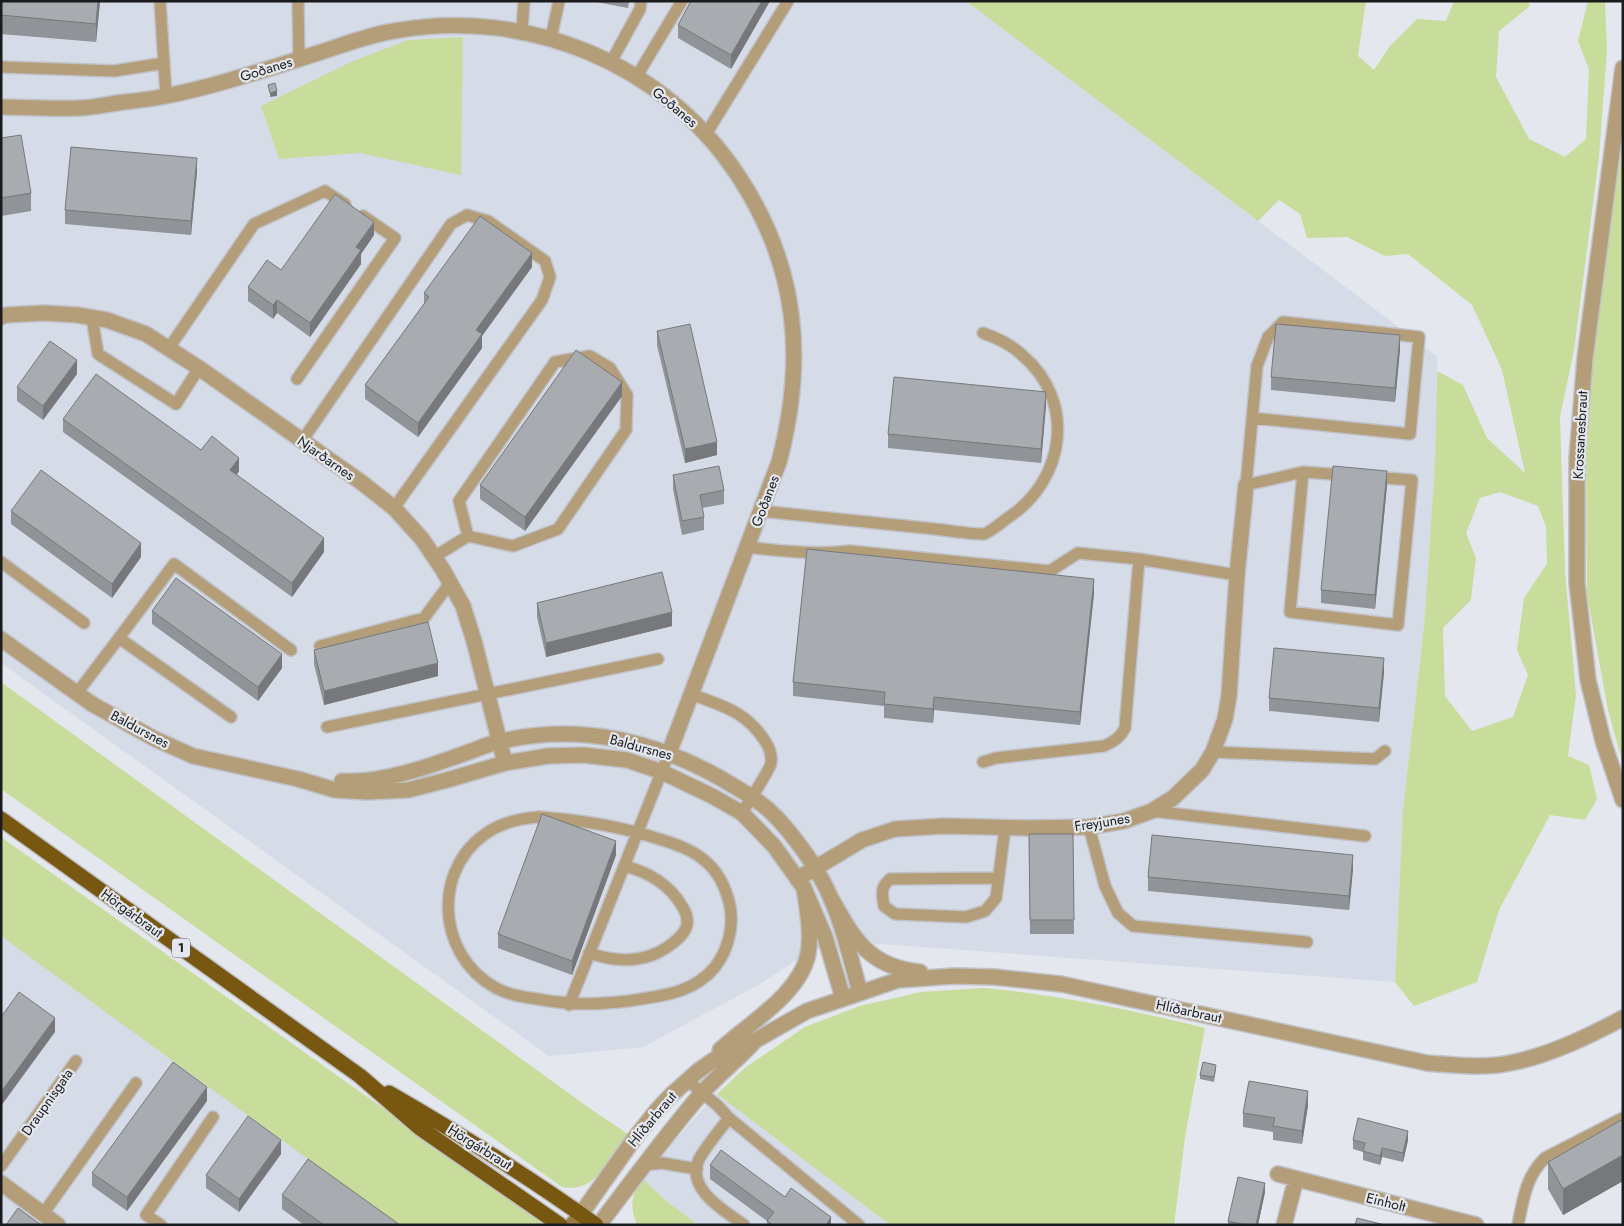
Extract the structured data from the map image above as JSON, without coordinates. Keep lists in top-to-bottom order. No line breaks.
{"streets":{"highway":["Hörgárbraut","1"],"street":["Goðanes","Krossanesbraut","Njarðarnes","Baldursnes","Freyjunes","Hlíðarbraut","Einholt"],"lane":["Draupnisgata"]},"crossings":[["Goðanes","Baldursnes"],["Njarðarnes","Baldursnes"],["Baldursnes","Freyjunes"],["Baldursnes","Hlíðarbraut"],["Hörgárbraut","Hlíðarbraut"]]}
